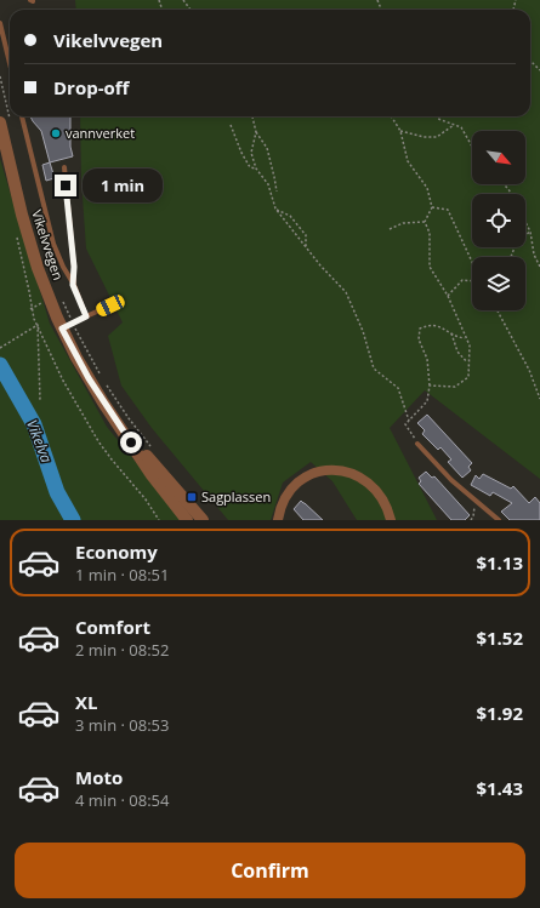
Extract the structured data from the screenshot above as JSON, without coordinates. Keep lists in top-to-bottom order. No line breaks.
{"streets":{"street":["Vikelvvegen"]},"water":["Vikelva"],"places":{"other":["vannverket"],"transit":["Sagplassen"]},"north":"bottom right","page":{"banner":["Vikelvvegen","Drop-off"],"bubble":"1 min","list":[{"name":"Economy","note":"1 min · 08:51","value":"$1.13"},{"name":"Comfort","note":"2 min · 08:52","value":"$1.52"},{"name":"XL","note":"3 min · 08:53","value":"$1.92"},{"name":"Moto","note":"4 min · 08:54","value":"$1.43"}],"buttons":"Confirm"}}
